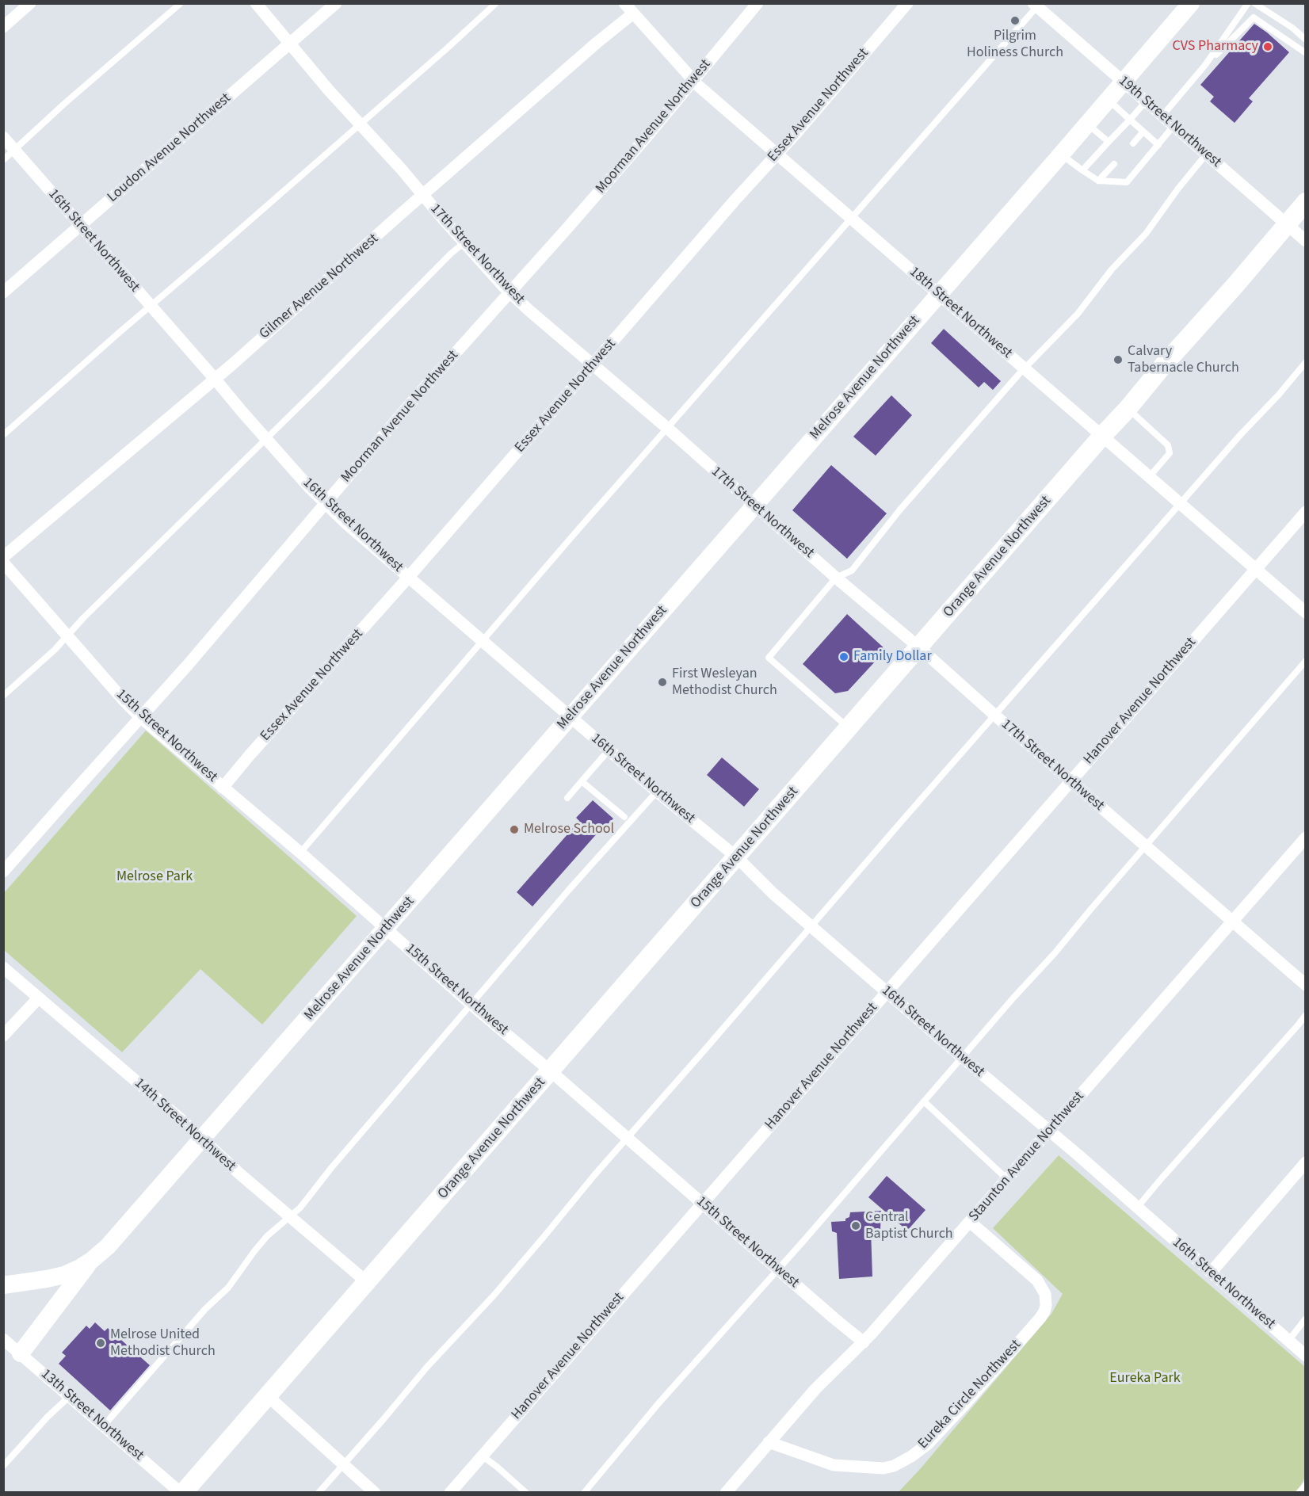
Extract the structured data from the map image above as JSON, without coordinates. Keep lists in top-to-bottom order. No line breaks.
{"streets":{"main road":["Orange Avenue Northwest"],"street":["Essex Avenue Northwest","19th Street Northwest","Moorman Avenue Northwest","Loudon Avenue Northwest","16th Street Northwest","17th Street Northwest","Gilmer Avenue Northwest","18th Street Northwest","Melrose Avenue Northwest","Hanover Avenue Northwest","15th Street Northwest","14th Street Northwest","Staunton Avenue Northwest","Eureka Circle Northwest","13th Street Northwest"]},"crossings":[["Essex Avenue Northwest","16th Street Northwest"],["Essex Avenue Northwest","17th Street Northwest"],["Essex Avenue Northwest","18th Street Northwest"],["Essex Avenue Northwest","15th Street Northwest"],["19th Street Northwest","Melrose Avenue Northwest"],["19th Street Northwest","Orange Avenue Northwest"],["Moorman Avenue Northwest","16th Street Northwest"],["Moorman Avenue Northwest","17th Street Northwest"],["Moorman Avenue Northwest","18th Street Northwest"],["Moorman Avenue Northwest","15th Street Northwest"],["Loudon Avenue Northwest","16th Street Northwest"],["Loudon Avenue Northwest","17th Street Northwest"],["16th Street Northwest","Gilmer Avenue Northwest"],["16th Street Northwest","Melrose Avenue Northwest"],["16th Street Northwest","Orange Avenue Northwest"],["16th Street Northwest","Hanover Avenue Northwest"],["16th Street Northwest","Staunton Avenue Northwest"],["17th Street Northwest","Gilmer Avenue Northwest"],["17th Street Northwest","Melrose Avenue Northwest"],["17th Street Northwest","Orange Avenue Northwest"],["17th Street Northwest","Hanover Avenue Northwest"],["17th Street Northwest","Staunton Avenue Northwest"],["Gilmer Avenue Northwest","18th Street Northwest"],["18th Street Northwest","Melrose Avenue Northwest"],["18th Street Northwest","Orange Avenue Northwest"],["18th Street Northwest","Hanover Avenue Northwest"],["Melrose Avenue Northwest","15th Street Northwest"],["Melrose Avenue Northwest","14th Street Northwest"],["Orange Avenue Northwest","15th Street Northwest"],["Orange Avenue Northwest","14th Street Northwest"],["Orange Avenue Northwest","13th Street Northwest"],["Hanover Avenue Northwest","15th Street Northwest"],["15th Street Northwest","Staunton Avenue Northwest"],["Staunton Avenue Northwest","Eureka Circle Northwest"]],"parks":["Melrose Park","Eureka Park"],"places":["Pilgrim Holiness Church","CVS Pharmacy","Calvary Tabernacle Church","Family Dollar","First Wesleyan Methodist Church","Melrose School","Central Baptist Church","Melrose United Methodist Church"]}
